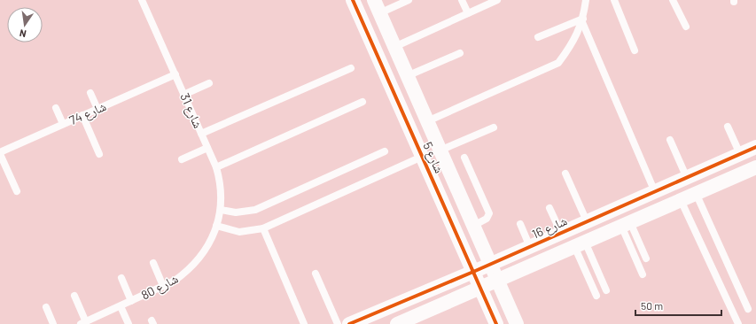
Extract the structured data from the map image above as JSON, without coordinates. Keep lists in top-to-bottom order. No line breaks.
{"streets":{"street":["شارع 5","شارع 16"],"lane":["شارع 31","شارع 74","شارع 80"]},"crossings":[["شارع 31","شارع 74"],["شارع 31","شارع 80"],["شارع 5","شارع 16"]],"scale_bar":"50 m","north":"bottom"}
